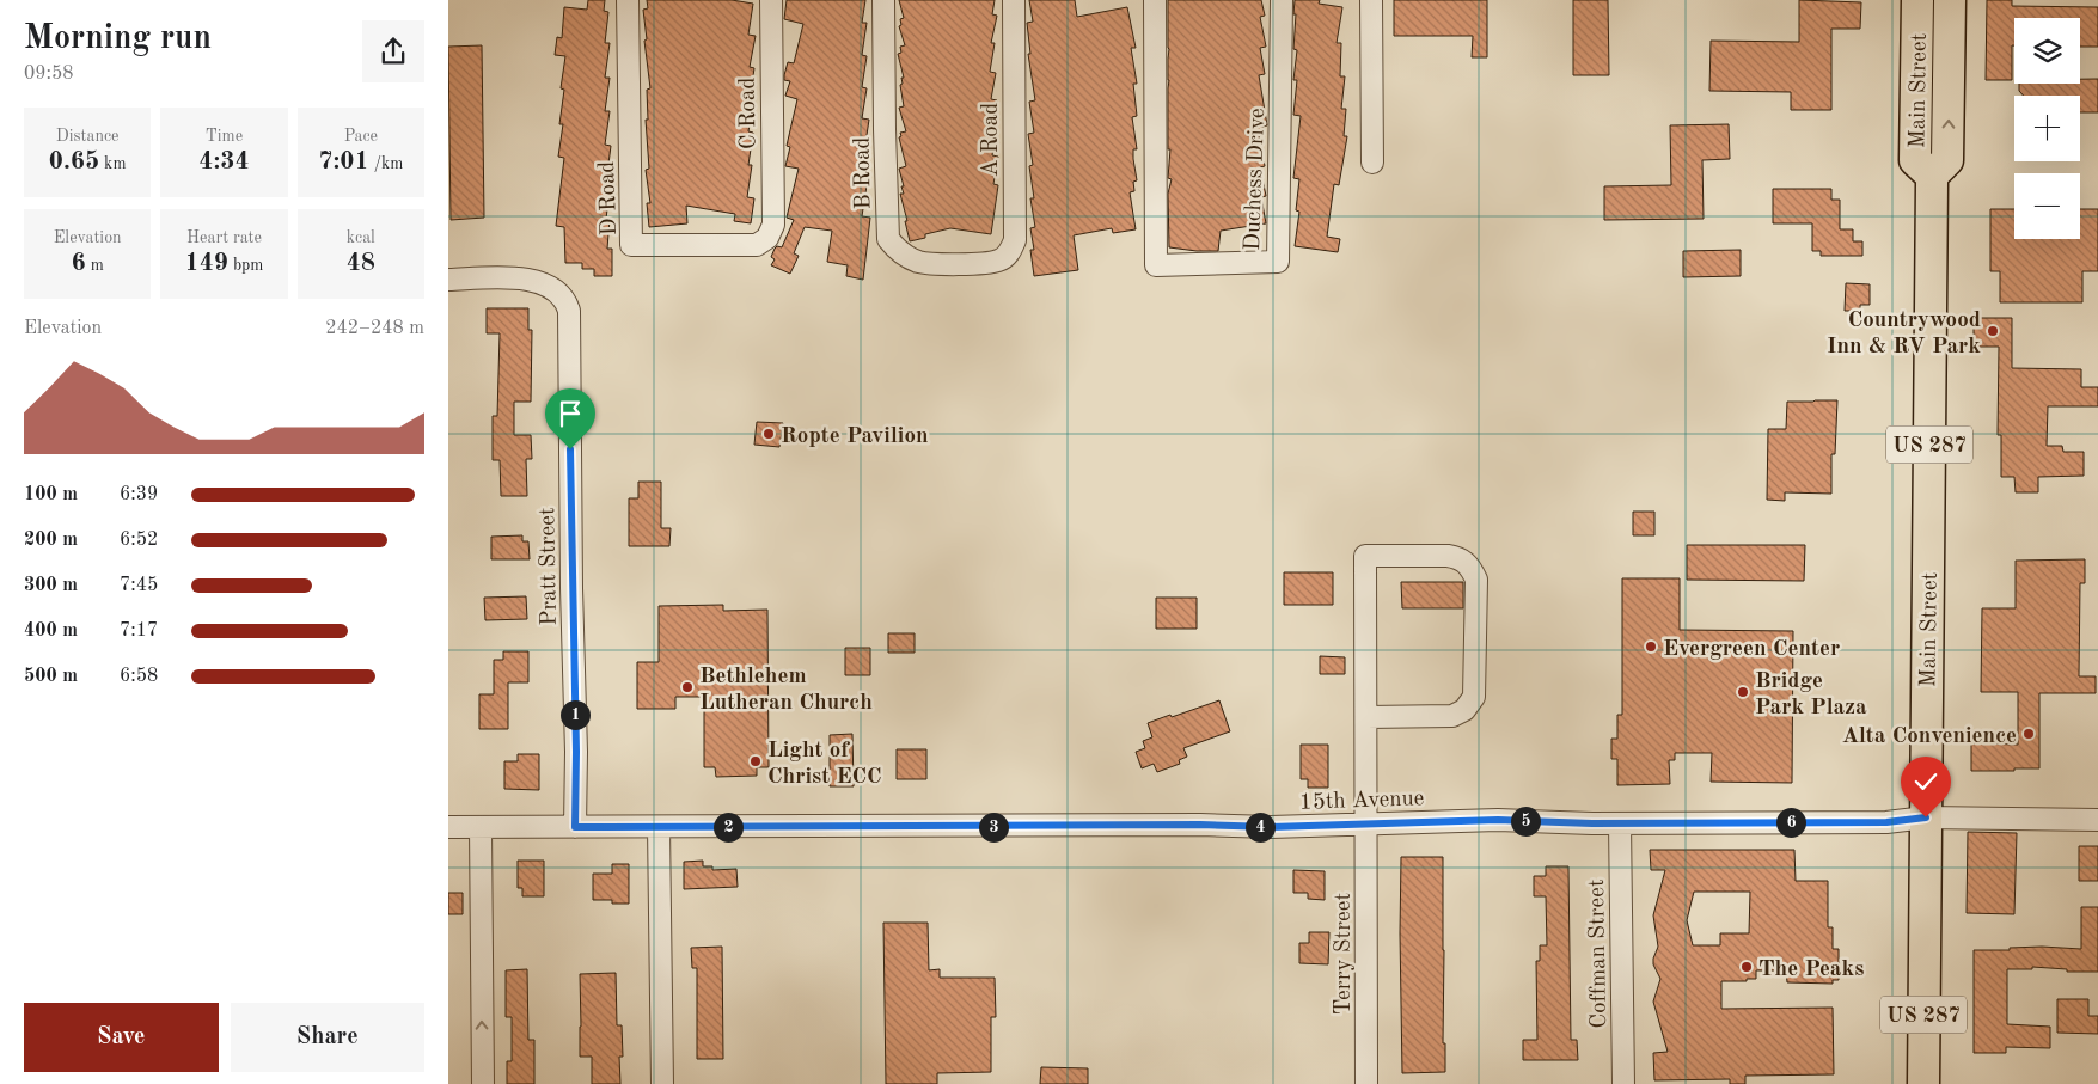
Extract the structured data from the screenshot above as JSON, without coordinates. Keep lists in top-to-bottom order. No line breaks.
{"streets":{"highway":["Main Street","US 287"],"street":["C Road","A Road","B Road","Duchess Drive","D Road","Pratt Street","15th Avenue","Terry Street","Coffman Street"]},"crossings":[["Main Street","15th Avenue"],["C Road","D Road"],["A Road","B Road"],["Pratt Street","15th Avenue"],["15th Avenue","Terry Street"],["15th Avenue","Coffman Street"]],"places":["Countrywood Inn & RV Park","Ropte Pavilion","Evergreen Center","Bethlehem Lutheran Church","Bridge Park Plaza","Alta Convenience","Light of Christ ECC","The Peaks"],"page":{"heading":["Morning run","09:58"],"map_buttons":["+","−"],"stats":[["Distance","0.65 km"],["Time","4:34"],["Pace","7:01 /km"],["Elevation","6 m"],["Heart rate","149 bpm"],["kcal","48"]],"chart":["Elevation","242–248 m"],"list":[{"name":"100 m","note":"6:39"},{"name":"200 m","note":"6:52"},{"name":"300 m","note":"7:45"},{"name":"400 m","note":"7:17"},{"name":"500 m","note":"6:58"}],"pins":["1","5","6","2","3","4"],"buttons":["Save","Share"]}}
